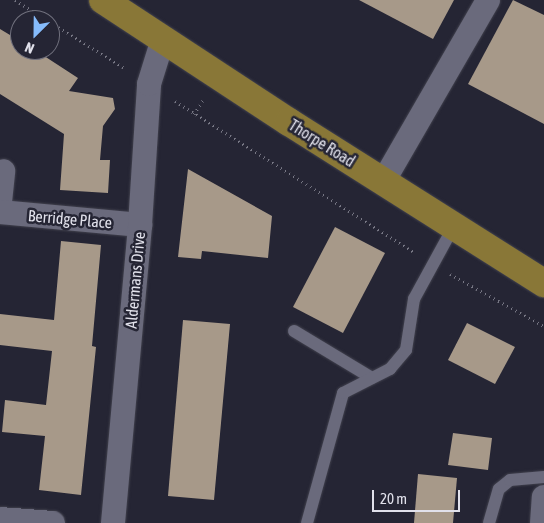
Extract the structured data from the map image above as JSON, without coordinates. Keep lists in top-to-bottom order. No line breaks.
{"streets":{"main road":["Thorpe Road"],"street":["Berridge Place","Aldermans Drive"]},"crossings":[["Thorpe Road","Aldermans Drive"],["Berridge Place","Aldermans Drive"]],"scale_bar":"20 m","north":"bottom left"}
